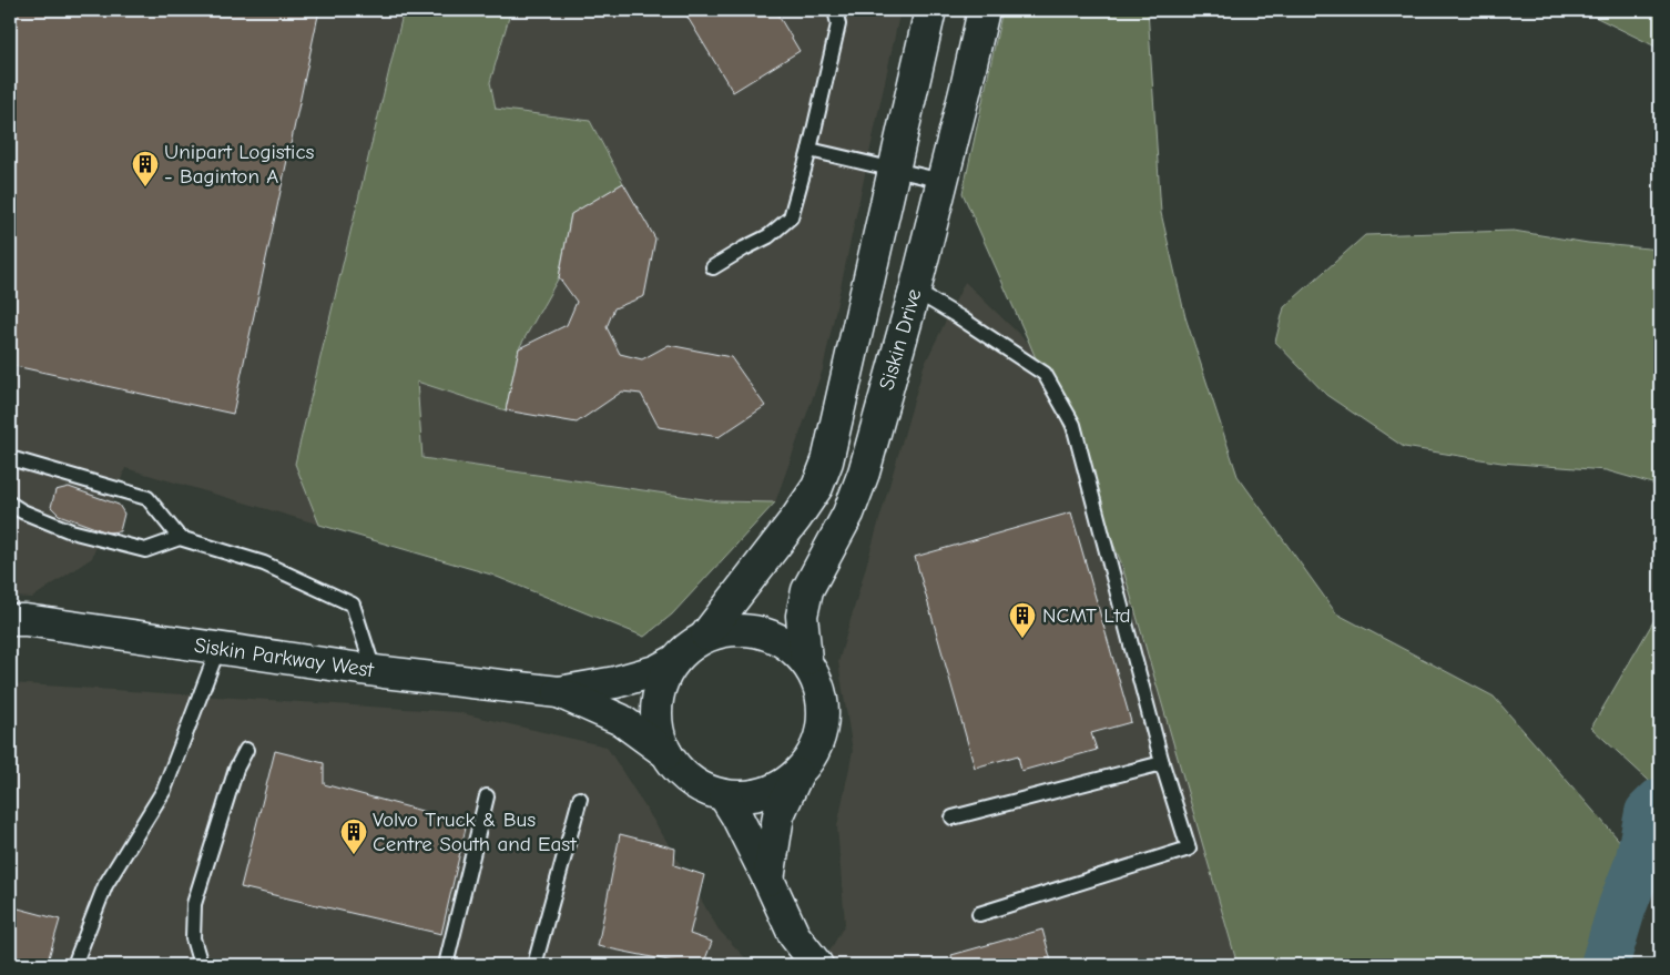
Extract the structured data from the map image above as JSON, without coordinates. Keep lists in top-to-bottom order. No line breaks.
{"streets":{"street":["Siskin Drive","Siskin Parkway West"]},"crossings":[["Siskin Drive","Siskin Parkway West"]],"places":{"building":["Unipart Logistics - Baginton A","NCMT Ltd","Volvo Truck & Bus Centre South and East"]}}
